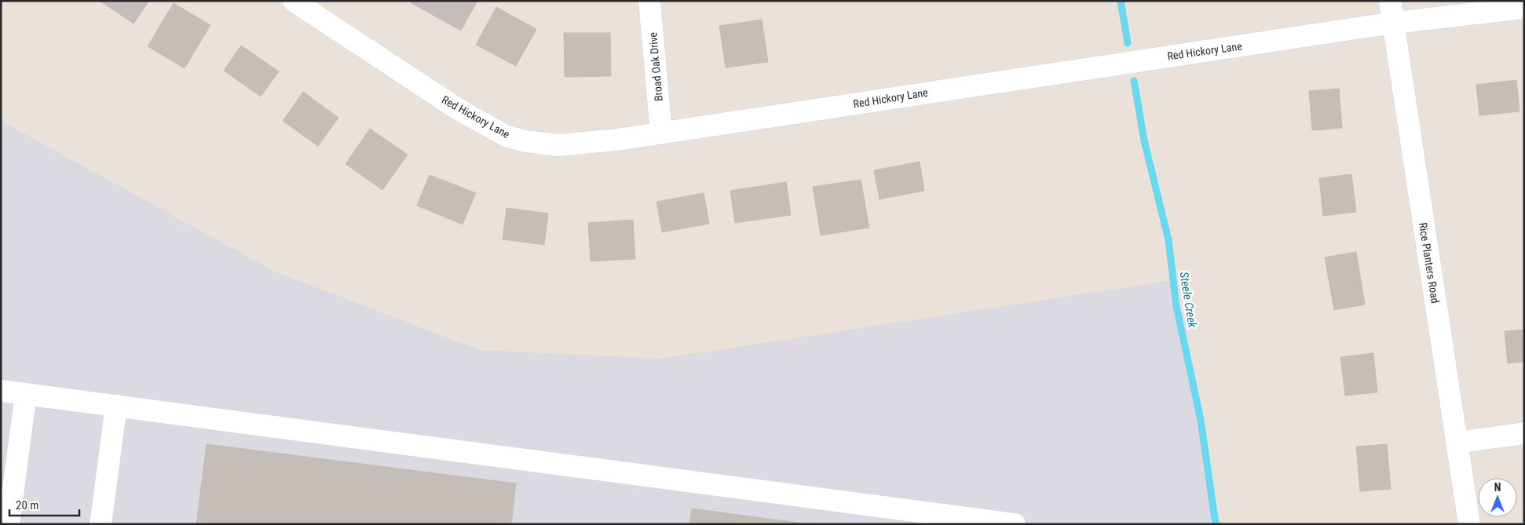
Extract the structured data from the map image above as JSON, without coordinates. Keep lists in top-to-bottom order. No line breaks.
{"streets":{"street":["Red Hickory Lane","Broad Oak Drive","Rice Planters Road"]},"crossings":[["Red Hickory Lane","Broad Oak Drive"],["Red Hickory Lane","Rice Planters Road"]],"water":["Steele Creek"],"scale_bar":"20 m","north":"top"}
